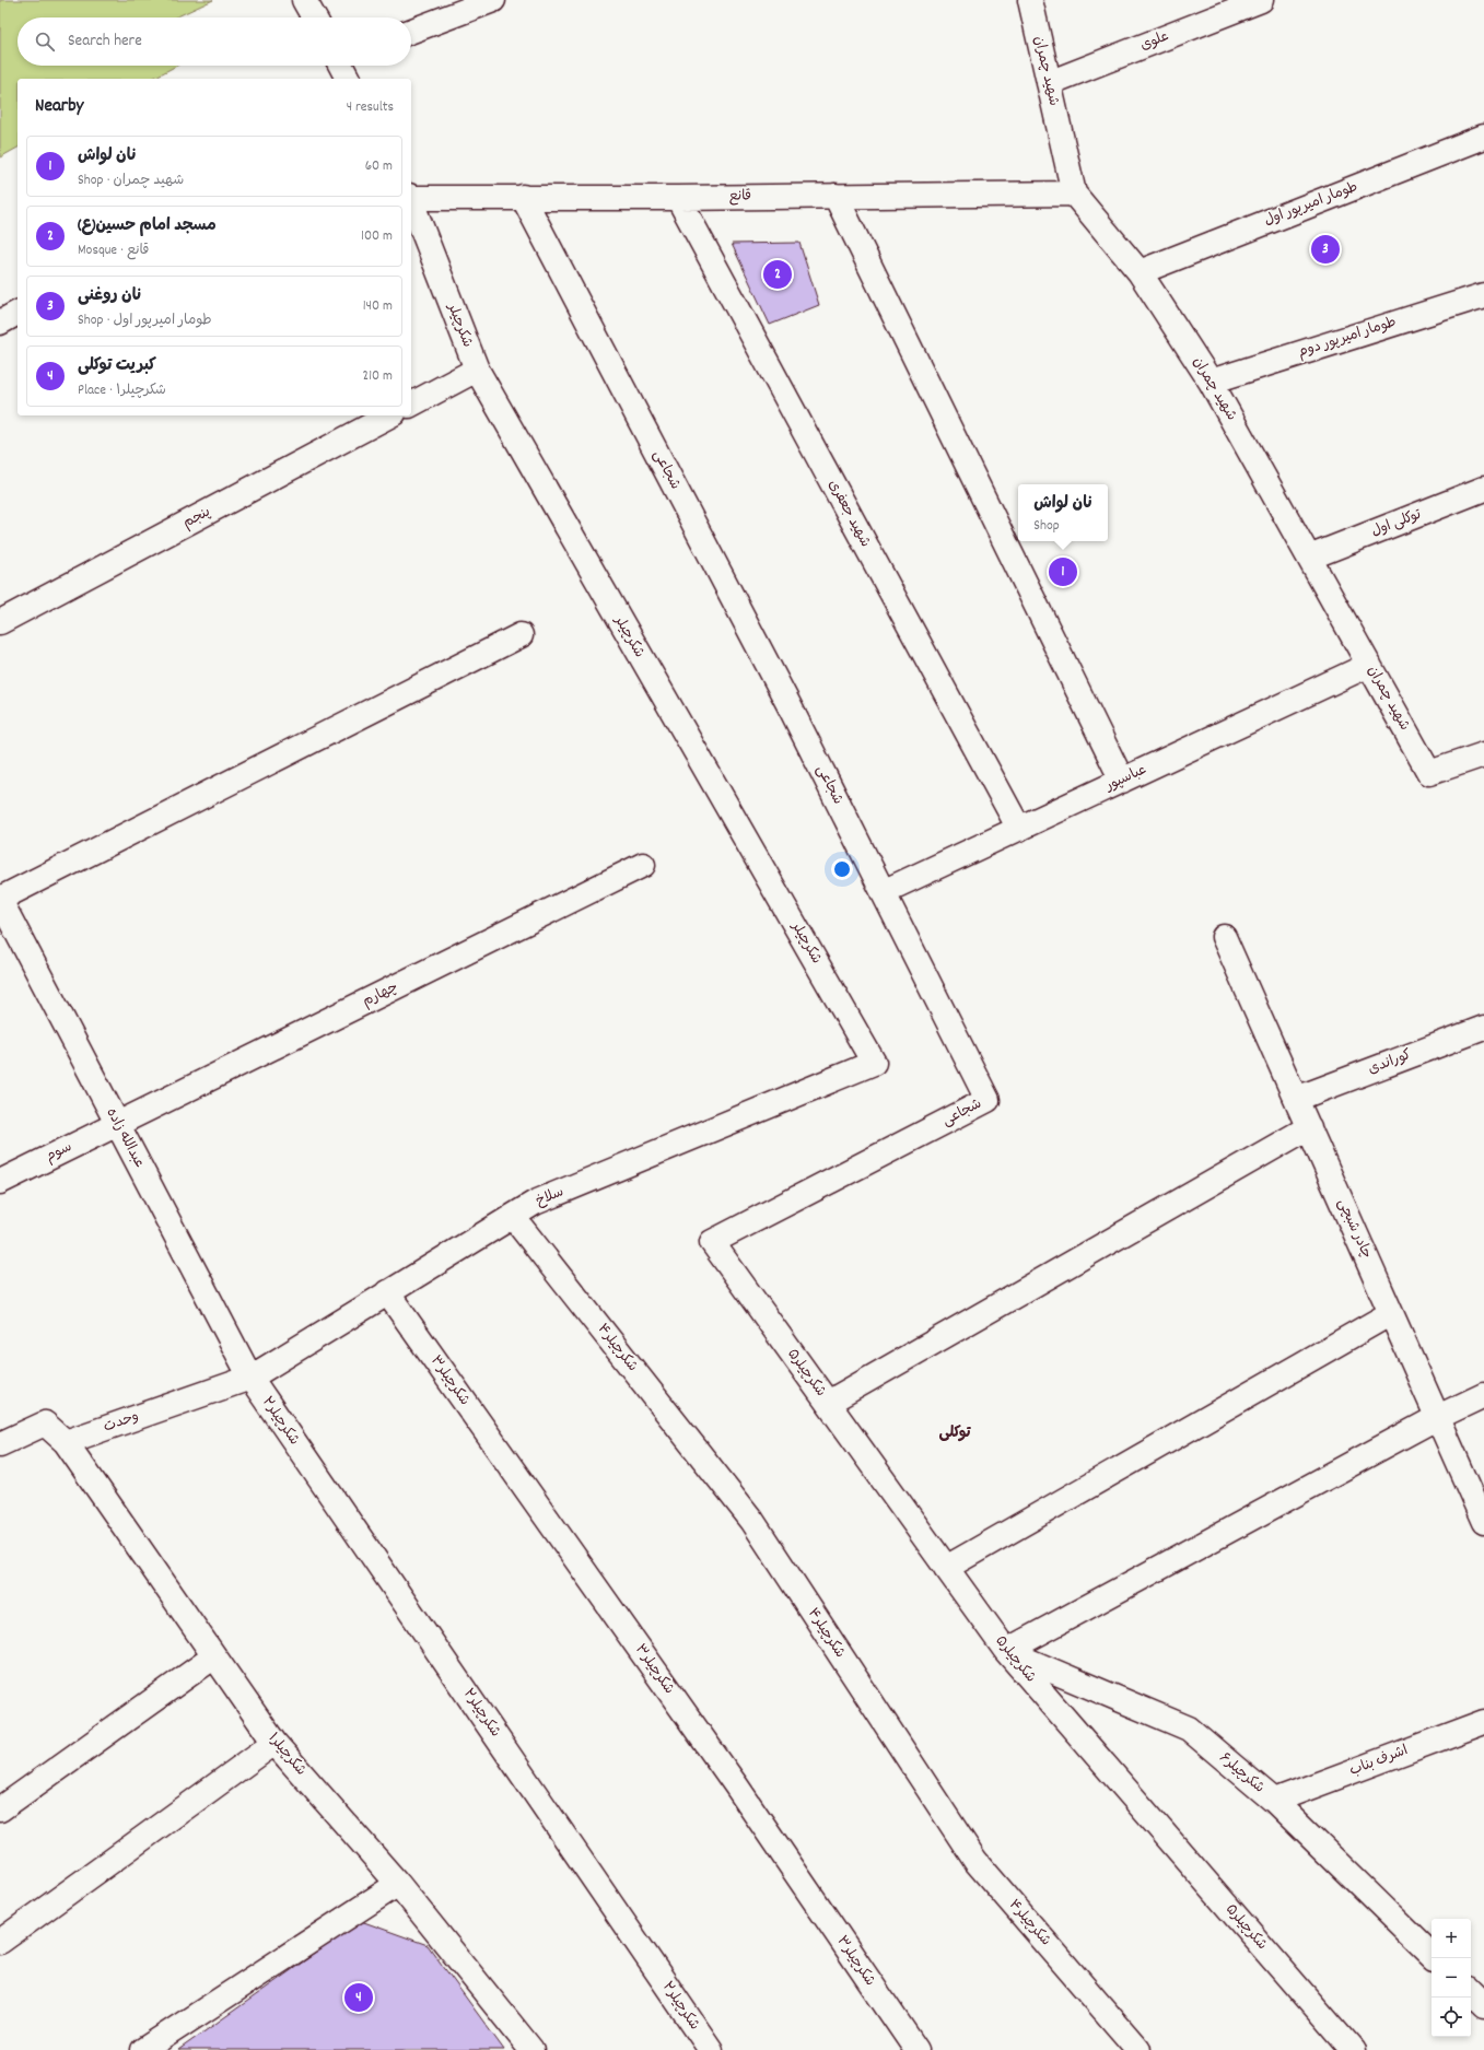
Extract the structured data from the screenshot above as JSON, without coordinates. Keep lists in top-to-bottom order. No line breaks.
{"streets":{"street":["علوی","شهید چمران","قانع","طومار امیرپور اول","شکرچیلر","طومار امیرپور دوم","شجاعی","شهید جعفری","پنجم","توکلی اول","عباسپور","چهارم","کوراندی","عبدالله زاده","سوم","سلاخ","چادر شبچی","شکرچیلر۴","شکرچیلر۵","شکرچیلر۳","شکرچیلر۲","وحدت","شکرچیلر۱","اشرف بناب","شکرچیلر۶"]},"crossings":[["علوی","شهید چمران"],["شهید چمران","قانع"],["شهید چمران","طومار امیرپور اول"],["شهید چمران","طومار امیرپور دوم"],["شهید چمران","توکلی اول"],["شهید چمران","عباسپور"],["قانع","شجاعی"],["قانع","شهید جعفری"],["شکرچیلر","سلاخ"],["شجاعی","عباسپور"],["شجاعی","شکرچیلر۵"],["شهید جعفری","عباسپور"],["چهارم","عبدالله زاده"],["چهارم","سوم"],["کوراندی","چادر شبچی"],["عبدالله زاده","سوم"],["عبدالله زاده","سلاخ"],["عبدالله زاده","شکرچیلر۲"],["عبدالله زاده","وحدت"],["سلاخ","شکرچیلر۴"],["سلاخ","شکرچیلر۳"],["سلاخ","شکرچیلر۲"],["سلاخ","وحدت"],["شکرچیلر۵","شکرچیلر۶"],["شکرچیلر۲","وحدت"],["وحدت","شکرچیلر۱"],["اشرف بناب","شکرچیلر۶"]],"districts":["توکلی"],"page":{"search":"Search here","heading":["Nearby","4 results"],"list":[{"mark":"1","name":"نان لواش","note":"Shop · شهید چمران","value":"60 m"},{"mark":"2","name":"مسجد امام حسین(ع)","note":"Mosque · قانع","value":"100 m"},{"mark":"3","name":"نان روغنی","note":"Shop · طومار امیرپور اول","value":"140 m"},{"mark":"4","name":"کبریت توکلی","note":"Place · شکرچیلر۱","value":"210 m"}],"pins":["3","2","1","4"],"popup":["نان لواش","Shop"],"map_buttons":["+","−"]}}
